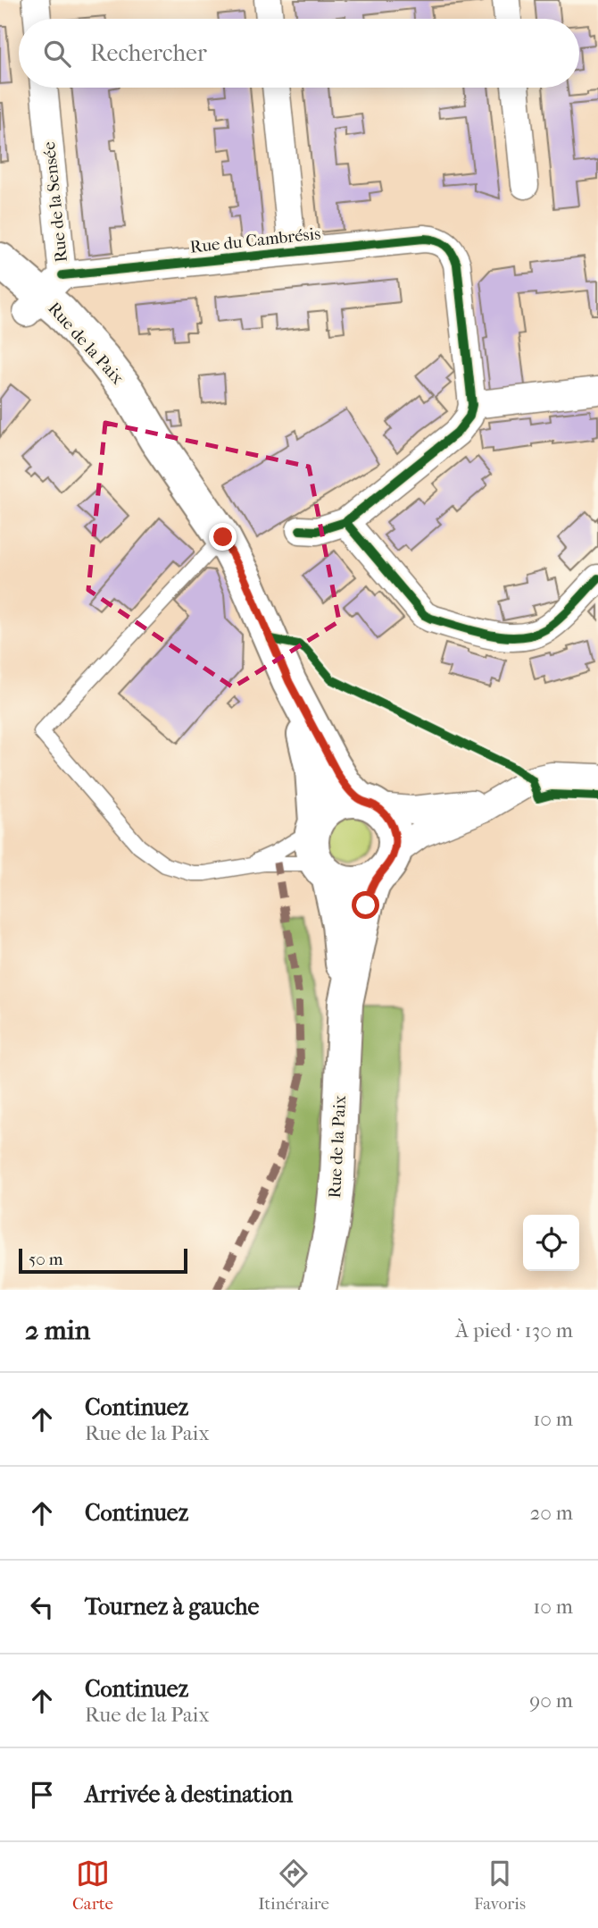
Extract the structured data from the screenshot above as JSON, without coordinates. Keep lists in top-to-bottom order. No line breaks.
{"streets":{"main road":["Rue de la Paix"],"street":["Rue de la Sensée","Rue du Cambrésis"]},"crossings":[["Rue de la Sensée","Rue du Cambrésis"],["Rue de la Sensée","Rue de la Paix"],["Rue du Cambrésis","Rue de la Paix"]],"scale_bar":"50 m","page":{"search":"Rechercher","scale":"50 m","heading":["2 min","À pied · 130 m"],"list":[["Continuez","Rue de la Paix","10 m"],["Continuez","20 m"],["Tournez à gauche","10 m"],["Continuez","Rue de la Paix","90 m"],"Arrivée à destination"],"nav":["Carte","Itinéraire","Favoris"]}}
